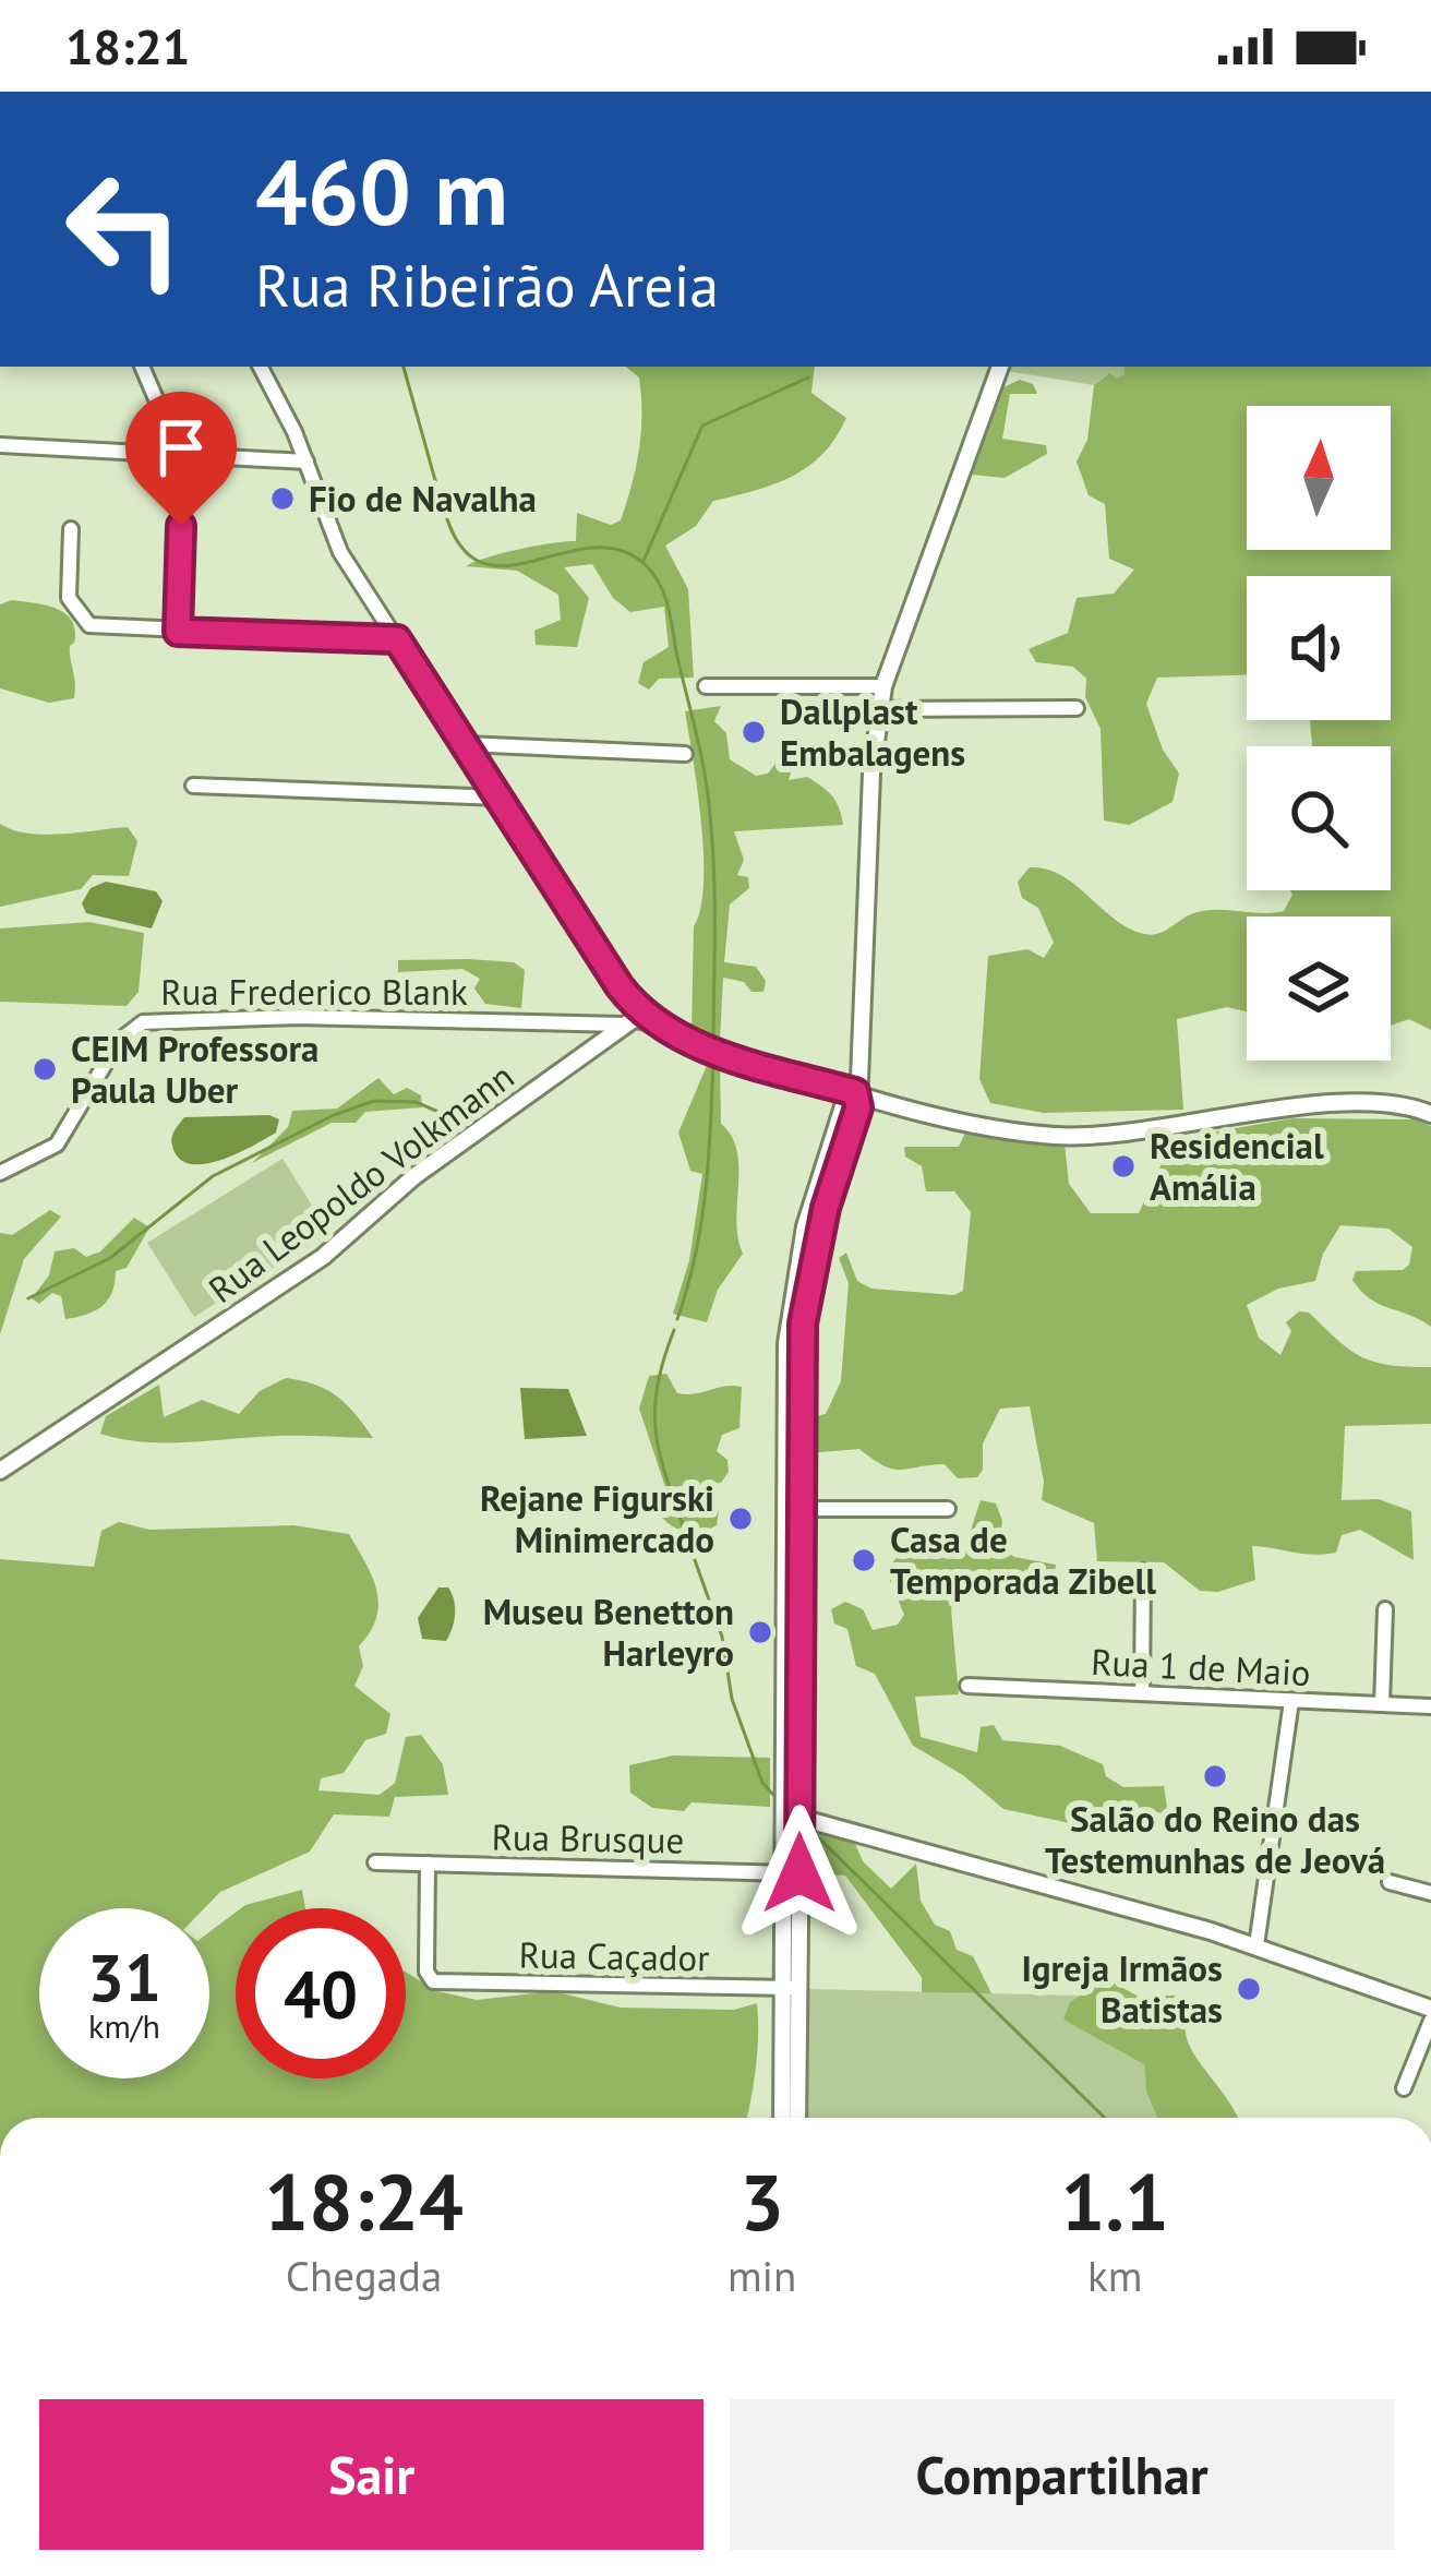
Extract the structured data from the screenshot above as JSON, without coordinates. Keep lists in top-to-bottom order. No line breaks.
{"streets":{"street":["Rua Frederico Blank","Rua Leopoldo Volkmann","Rua 1 de Maio","Rua Brusque","Rua Caçador"]},"crossings":[["Rua Frederico Blank","Rua Leopoldo Volkmann"],["Rua Brusque","Rua Caçador"]],"places":["Fio de Navalha","Dallplast Embalagens","CEIM Professora Paula Uber","Residencial Amália","Rejane Figurski Minimercado","Casa de Temporada Zibell","Museu Benetton Harleyro","Salão do Reino das Testemunhas de Jeová","Igreja Irmãos Batistas"],"north":"top","page":{"status":"18:21","turn":["460 m","Rua Ribeirão Areia"],"speed":"31 km/h","limit":"40","eta":["18:24","Chegada","3","min","1.1","km"],"buttons":["Sair","Compartilhar"]}}
